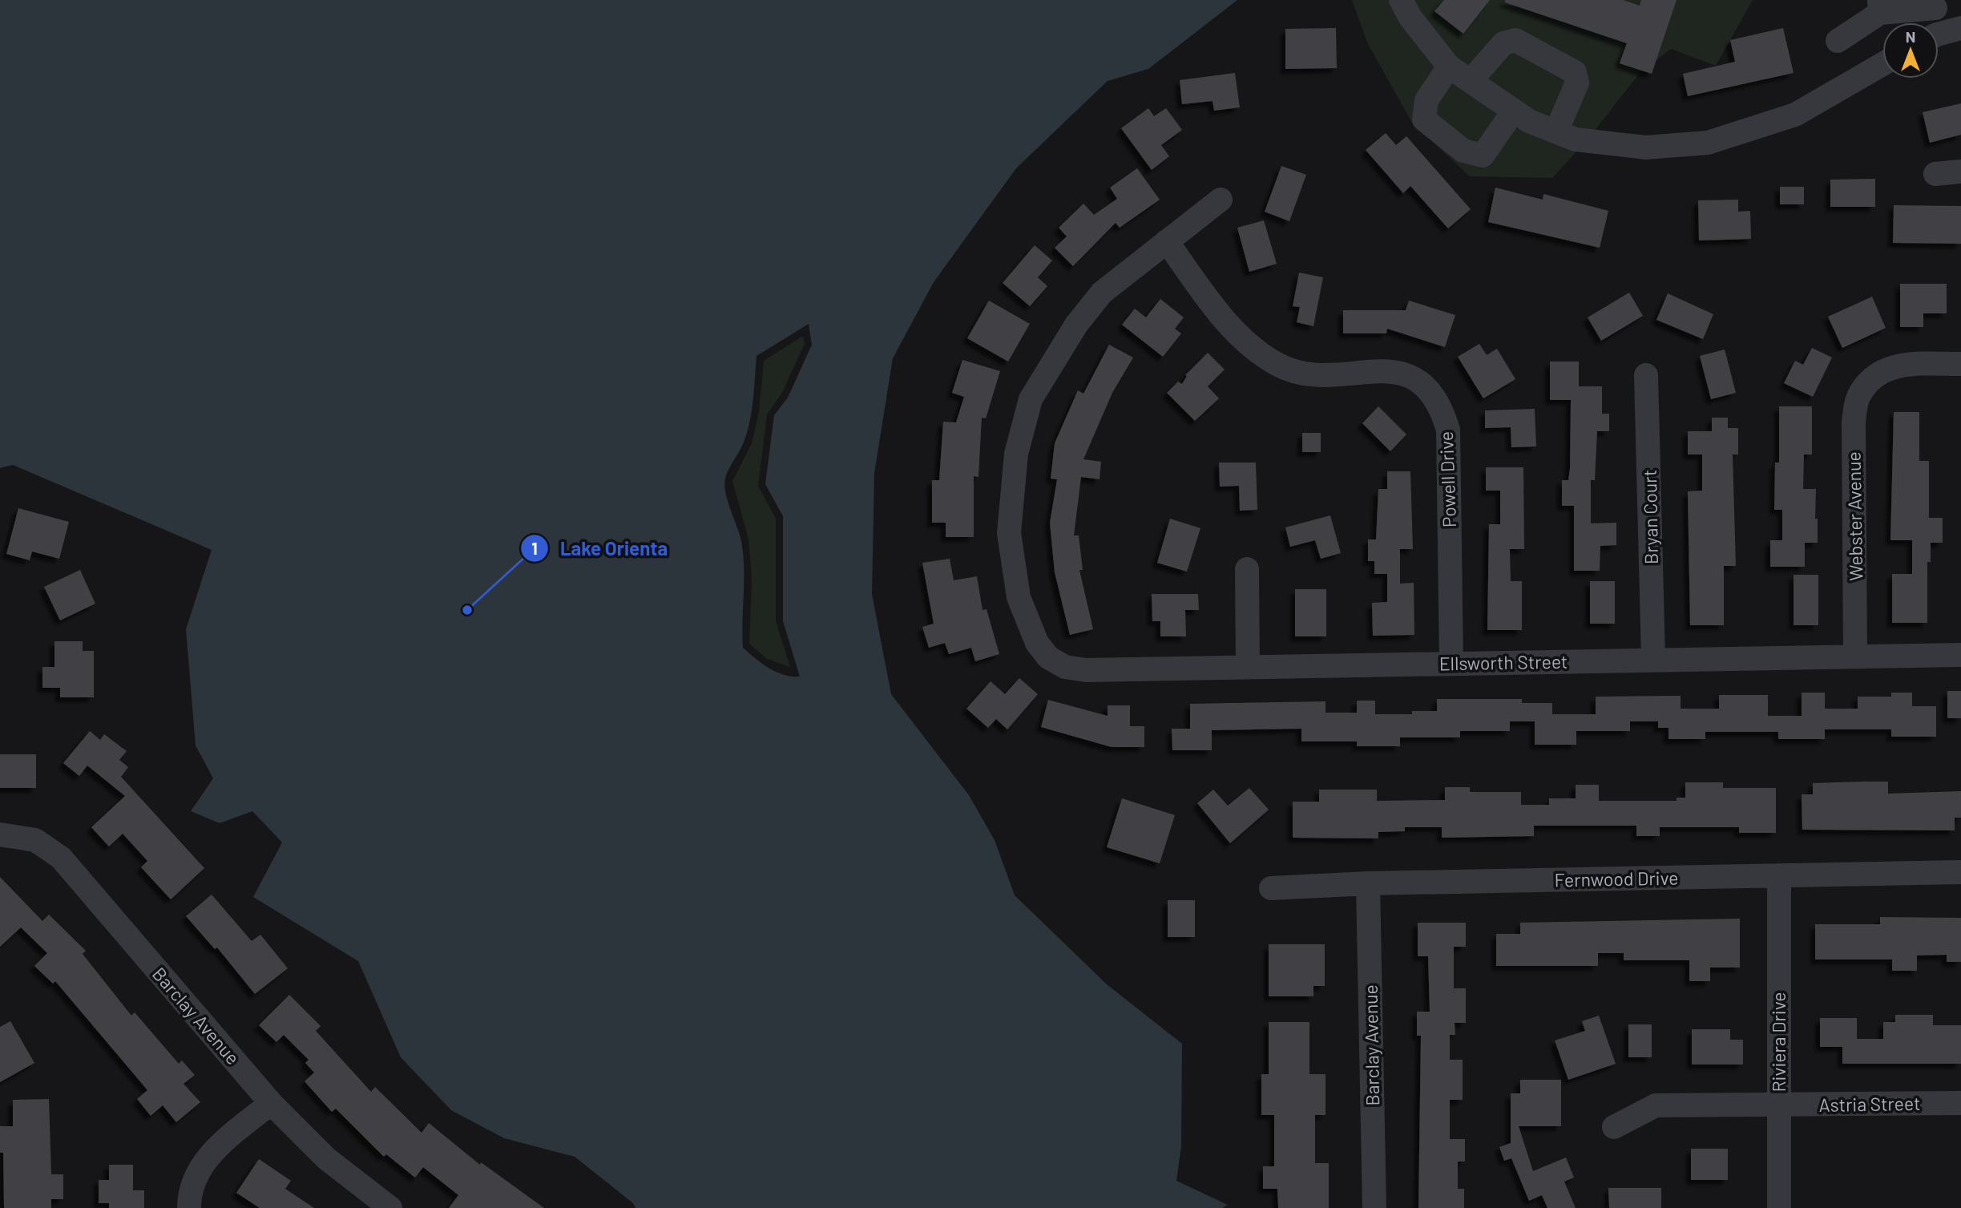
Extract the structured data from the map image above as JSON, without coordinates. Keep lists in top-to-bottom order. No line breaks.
{"streets":{"street":["Powell Drive","Webster Avenue","Bryan Court","Ellsworth Street","Fernwood Drive","Barclay Avenue","Riviera Drive","Astria Street"]},"crossings":[["Powell Drive","Ellsworth Street"],["Webster Avenue","Ellsworth Street"],["Bryan Court","Ellsworth Street"],["Fernwood Drive","Barclay Avenue"],["Fernwood Drive","Riviera Drive"],["Riviera Drive","Astria Street"]],"places":["Lake Orienta"],"north":"top"}
